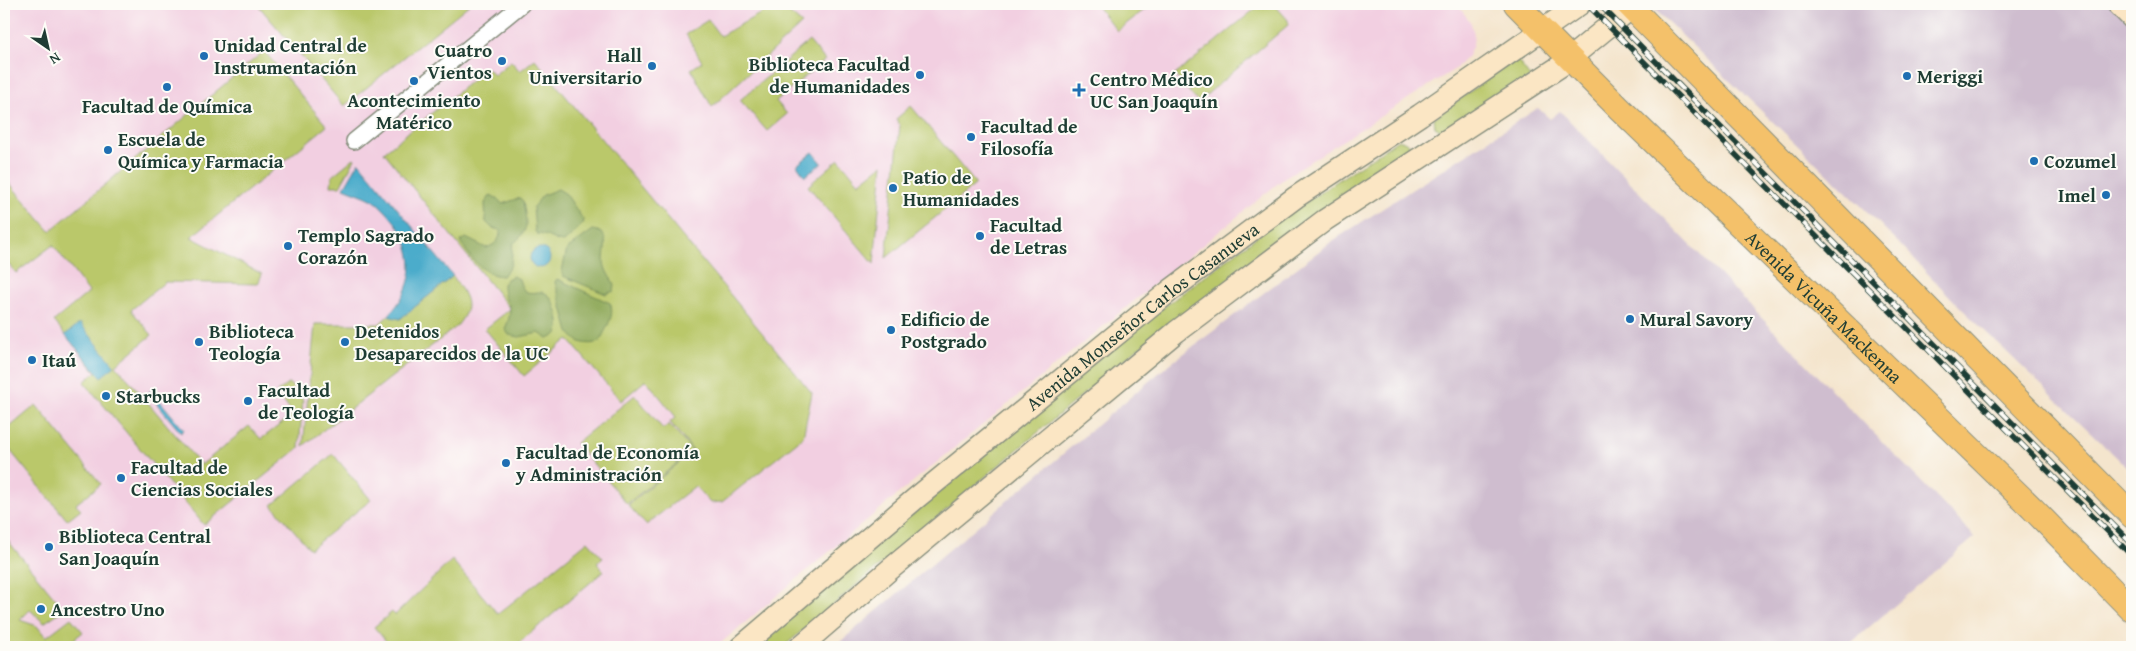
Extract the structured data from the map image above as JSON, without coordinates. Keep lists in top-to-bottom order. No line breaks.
{"streets":{"main road":["Avenida Vicuña Mackenna","Avenida Monseñor Carlos Casanueva"]},"crossings":[["Avenida Vicuña Mackenna","Avenida Monseñor Carlos Casanueva"]],"places":{"other":["Unidad Central de Instrumentación","Cuatro Vientos","Hall Universitario","Biblioteca Facultad de Humanidades","Meriggi","Acontecimiento Matérico","Facultad de Química","Facultad de Filosofía","Escuela de Química y Farmacia","Cozumel","Patio de Humanidades","Imel","Facultad de Letras","Templo Sagrado Corazón","Mural Savory","Edificio de Postgrado","Biblioteca Teología","Detenidos Desaparecidos de la UC","Itaú","Starbucks","Facultad de Teología","Facultad de Economía y Administración","Facultad de Ciencias Sociales","Biblioteca Central San Joaquín","Ancestro Uno"],"health":["Centro Médico UC San Joaquín"]},"north":"bottom right"}
